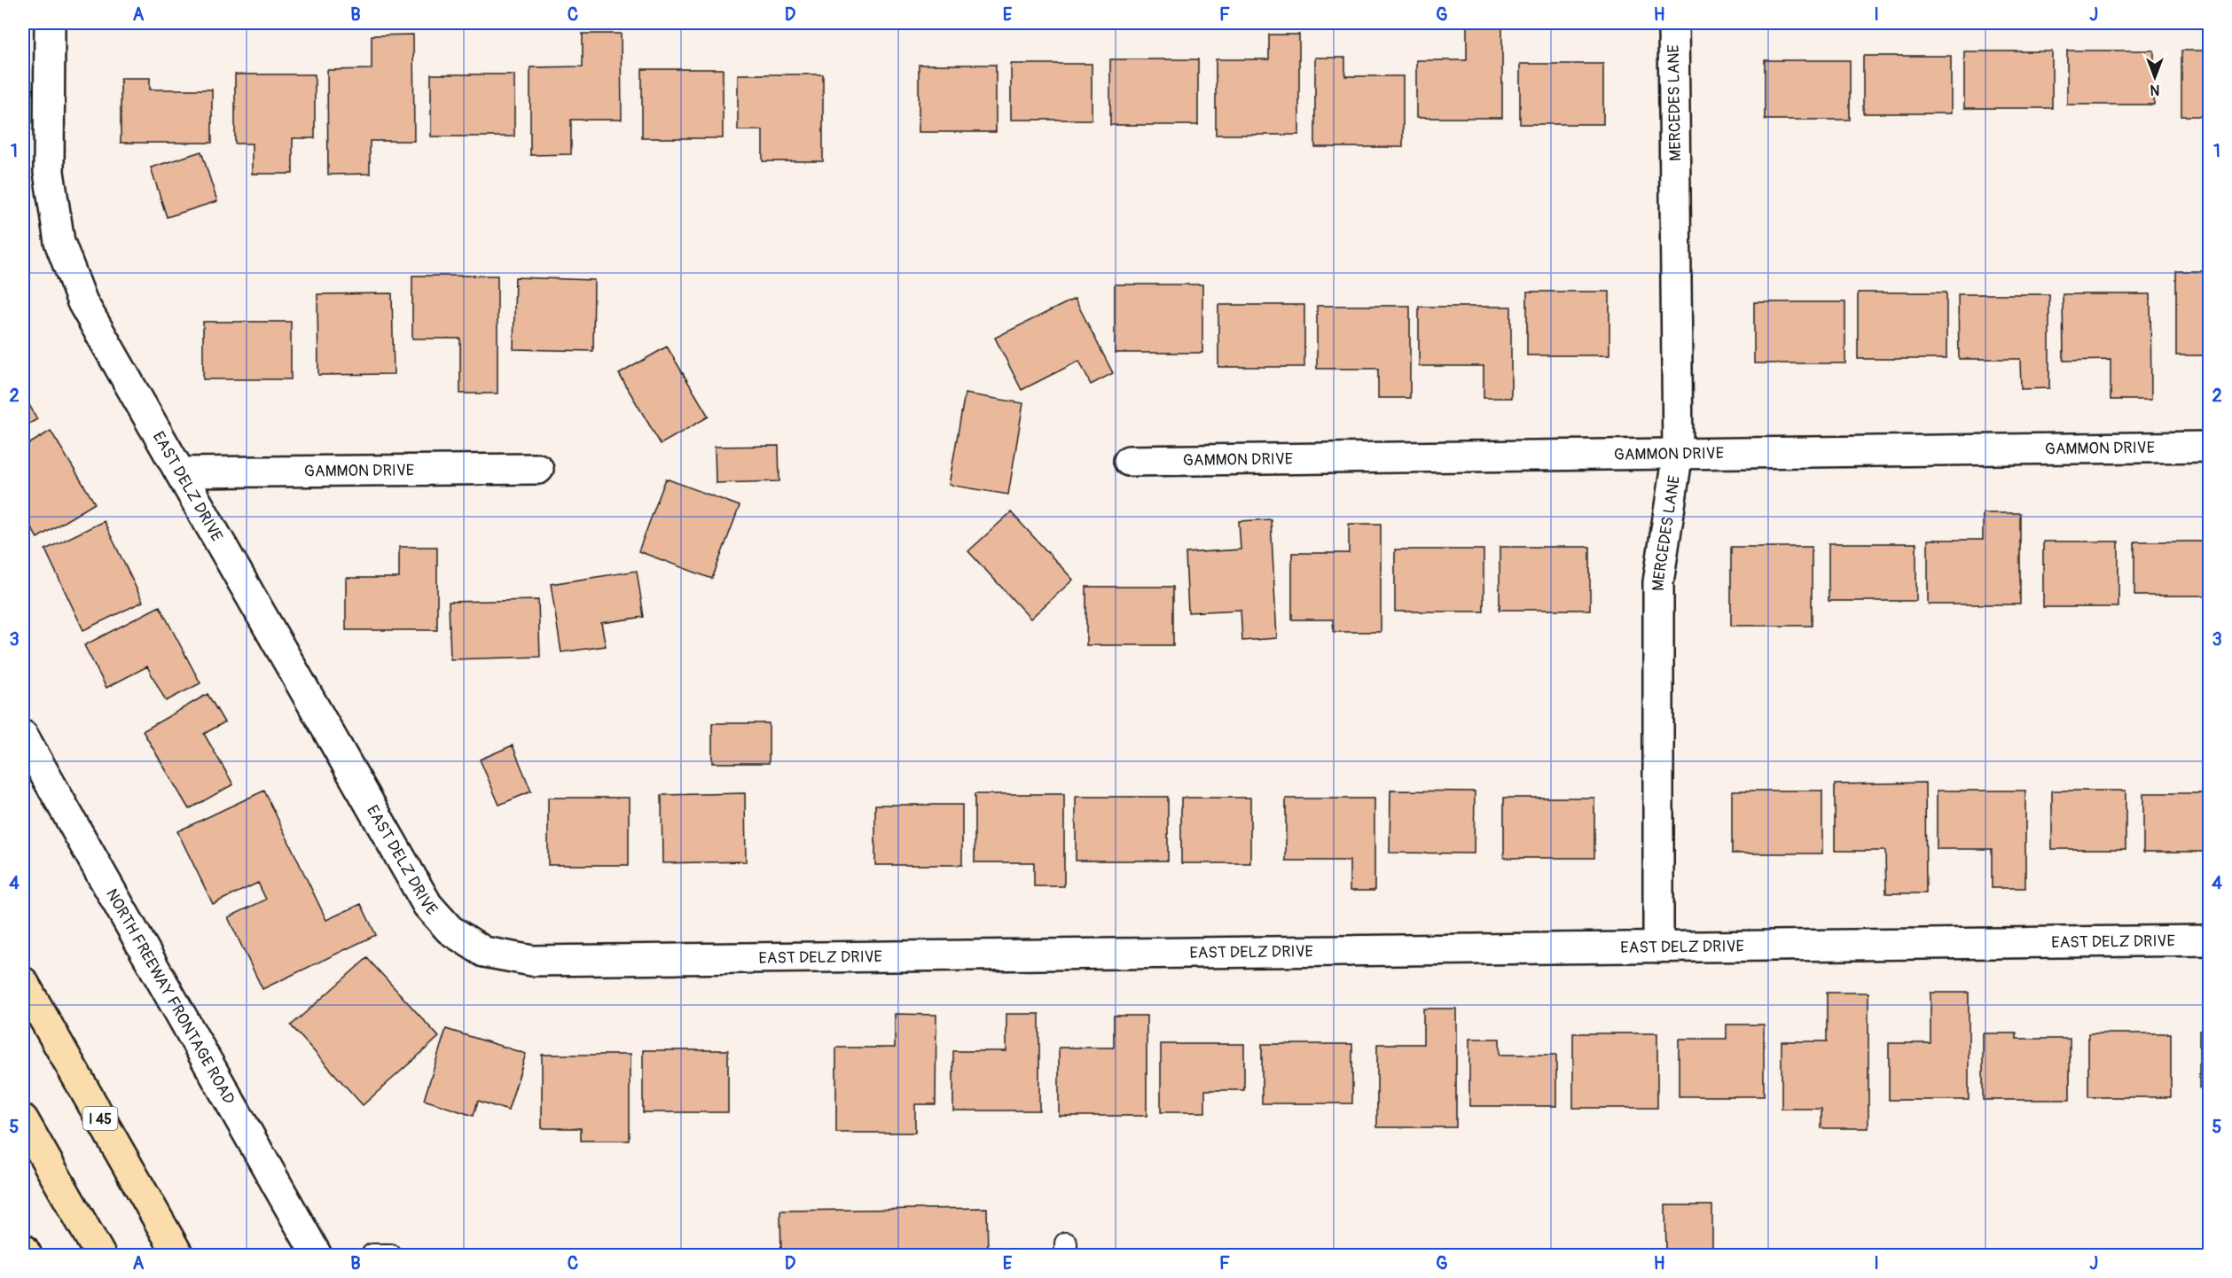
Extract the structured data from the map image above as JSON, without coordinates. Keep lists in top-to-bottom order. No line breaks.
{"streets":{"highway":["I 45"],"street":["MERCEDES LANE","GAMMON DRIVE","EAST DELZ DRIVE","NORTH FREEWAY FRONTAGE ROAD"]},"crossings":[["MERCEDES LANE","GAMMON DRIVE"],["MERCEDES LANE","EAST DELZ DRIVE"],["GAMMON DRIVE","EAST DELZ DRIVE"]],"north":"bottom","grid":{"columns":["A","B","C","D","E","F","G","H","I","J"],"rows":["1","2","3","4","5"]}}
